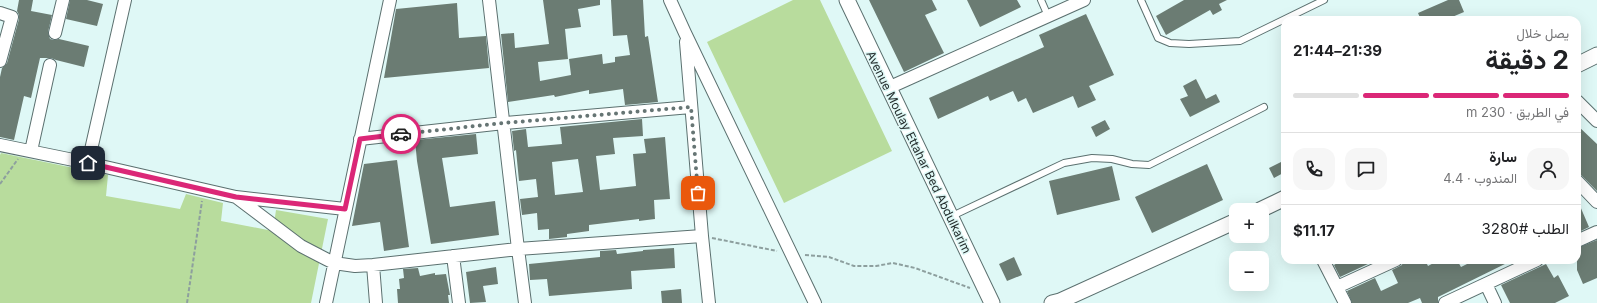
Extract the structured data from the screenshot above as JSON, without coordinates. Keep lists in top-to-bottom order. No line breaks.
{"streets":{"street":["Avenue Moulay Ettahar Bed Abdulkarim"]},"page":{"heading":["2 دقيقة","يصل خلال","21:39–21:44"],"panel":["سارة","المندوب · 4.4","الطلب #3280","$11.17"],"bar":"في الطريق · 230 m","map_buttons":["+","−"]}}
